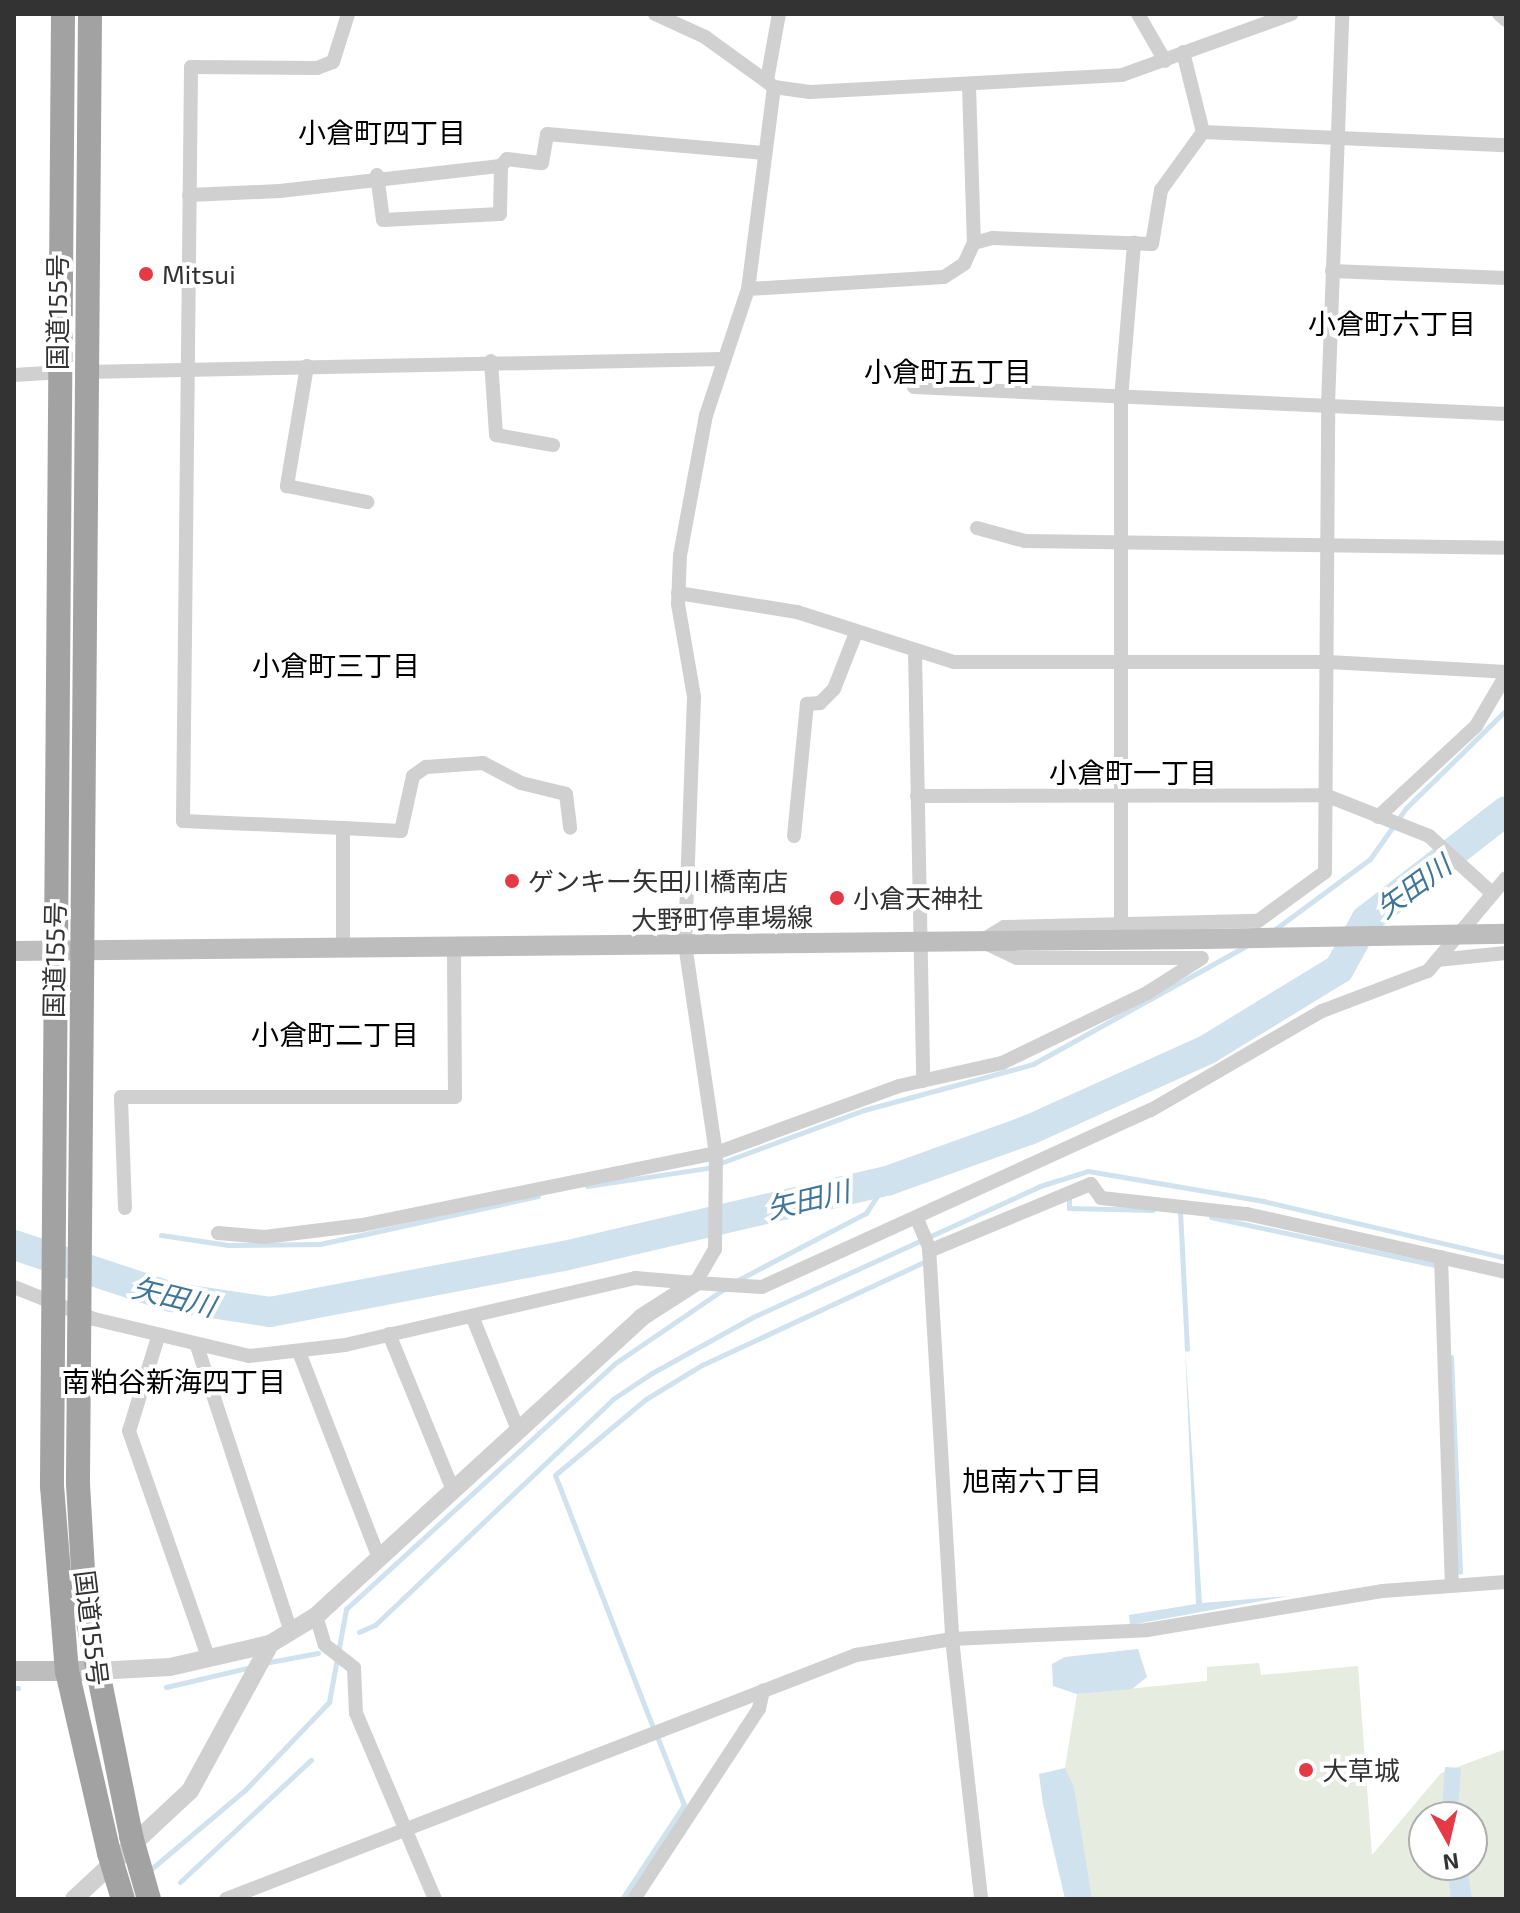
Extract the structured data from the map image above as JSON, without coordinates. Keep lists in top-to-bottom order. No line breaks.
{"streets":{"highway":["国道155号"],"main road":["大野町停車場線"]},"crossings":[["国道155号","大野町停車場線"]],"districts":["小倉町四丁目","小倉町六丁目","小倉町五丁目","小倉町三丁目","小倉町一丁目","小倉町二丁目","南粕谷新海四丁目","旭南六丁目"],"water":["矢田川"],"places":["Mitsui","ゲンキー矢田川橋南店","小倉天神社","大草城"],"north":"bottom"}
